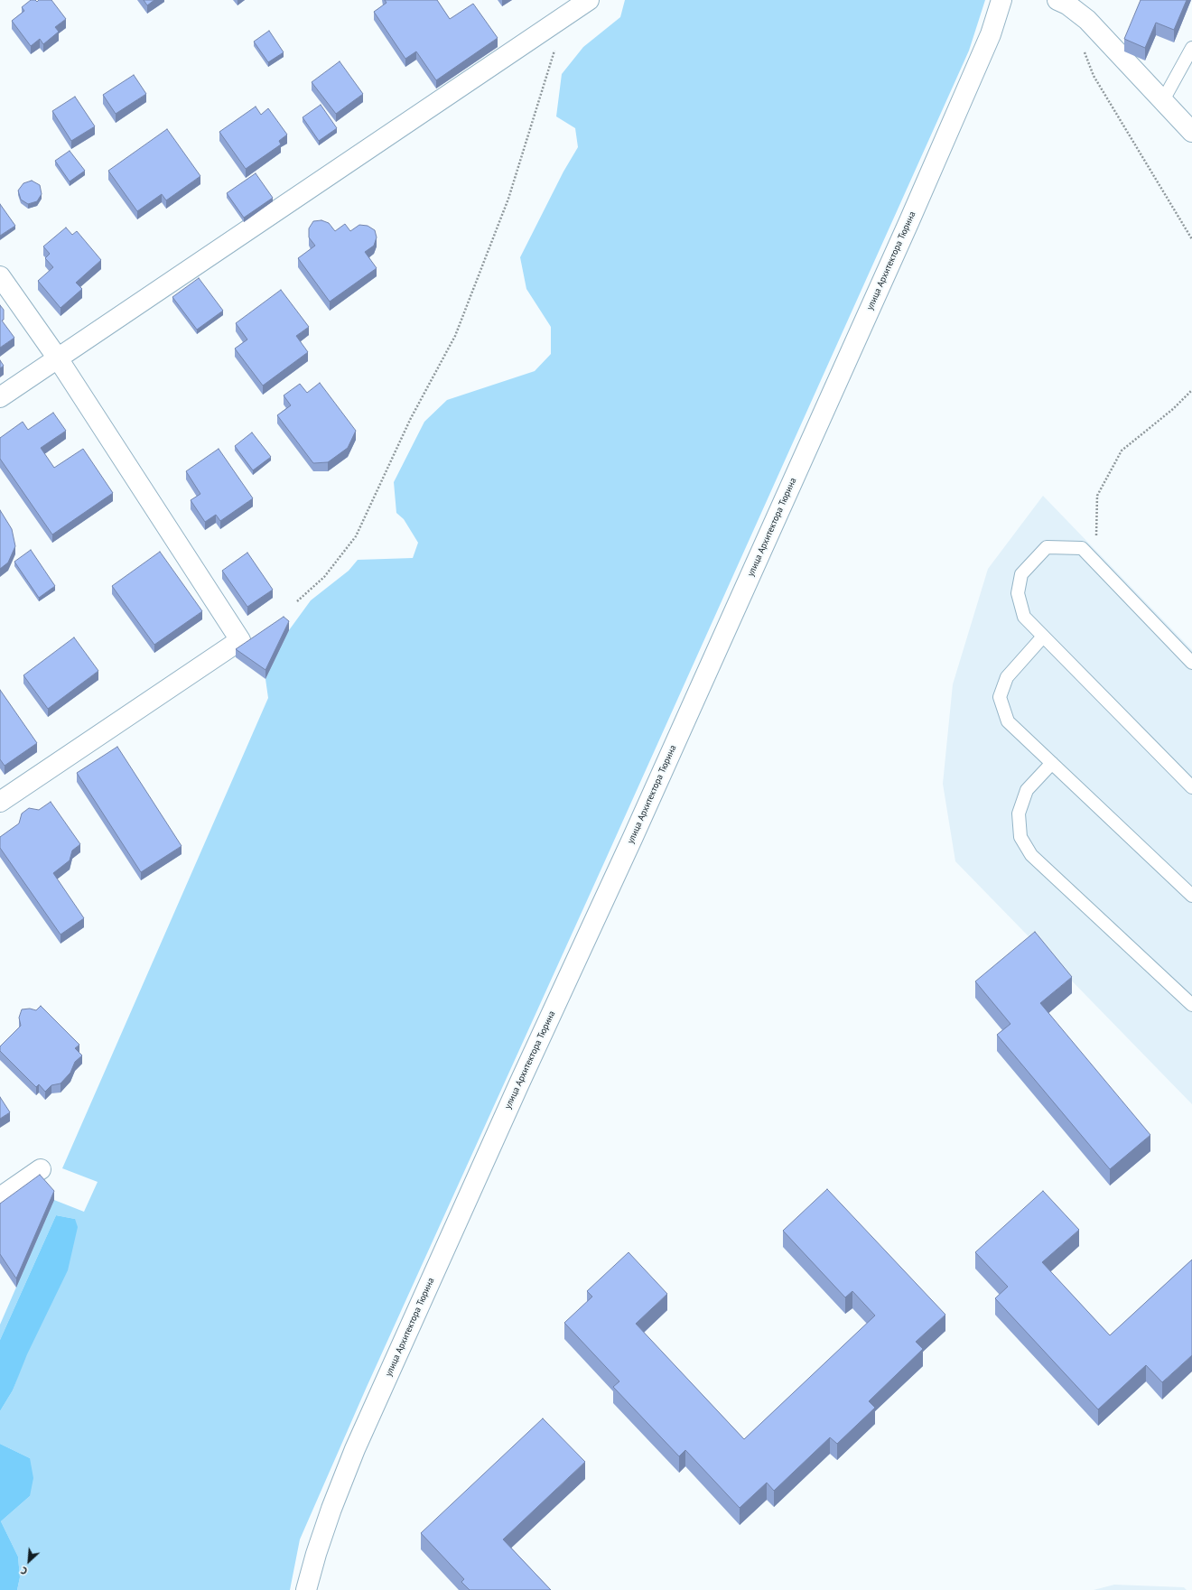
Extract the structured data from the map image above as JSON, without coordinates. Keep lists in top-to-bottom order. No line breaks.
{"streets":{"street":["улица Архитектора Тюрина"]},"north":"bottom left"}
